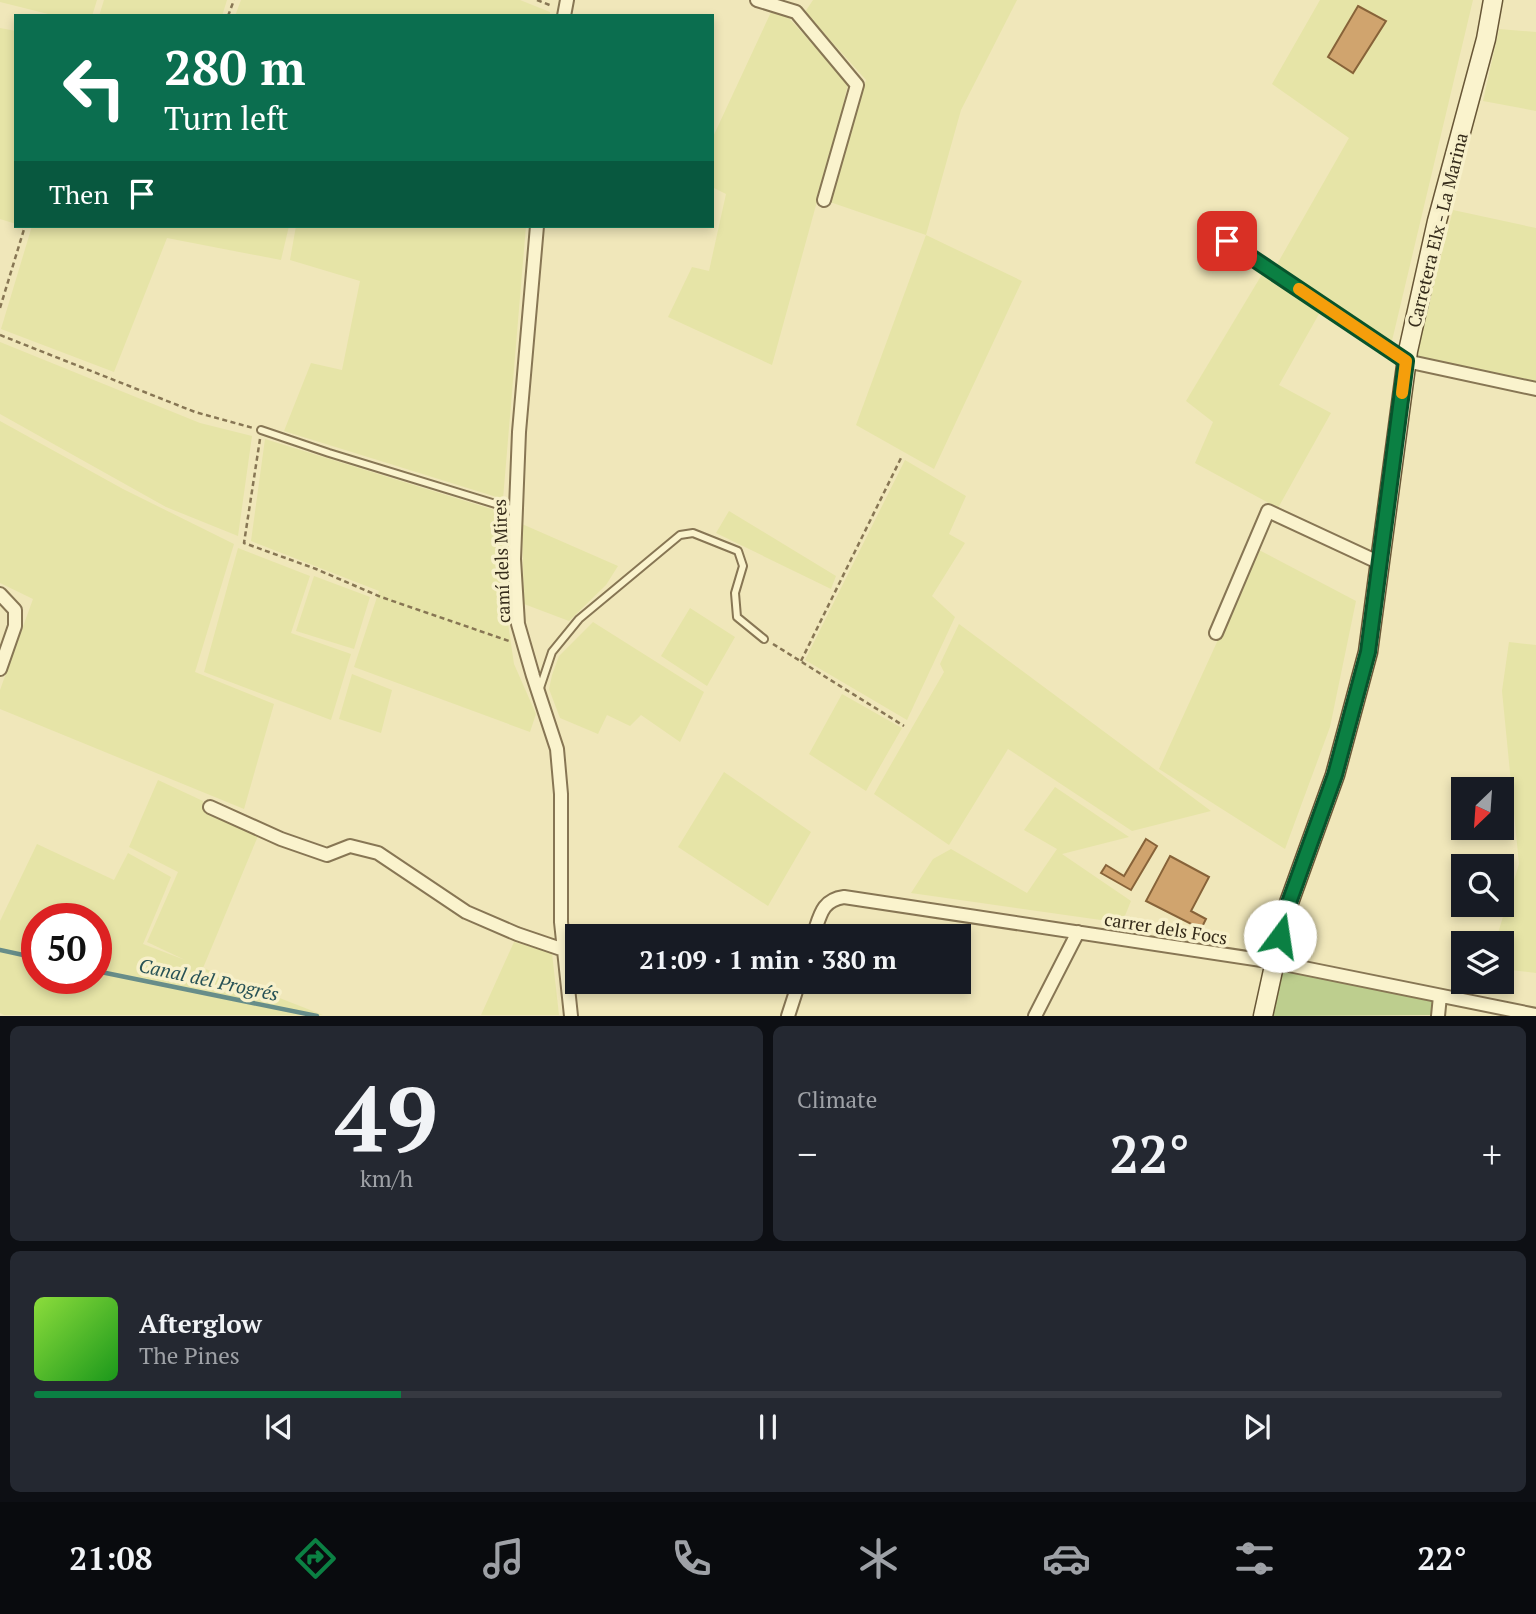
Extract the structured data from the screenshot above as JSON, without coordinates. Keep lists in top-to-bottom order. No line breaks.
{"streets":{"main road":["Carretera Elx - La Marina"],"street":["camí dels Mires","carrer dels Focs"]},"crossings":[["Carretera Elx - La Marina","carrer dels Focs"]],"water":["Canal del Progrés"],"north":"bottom left","page":{"turn":["280 m","Turn left"],"then":"Then","limit":"50","trip":"21:09 · 1 min · 380 m","tile":[["49","km/h"],"Climate"],"heat":["−","22°","+"],"song":["Afterglow","The Pines"],"tabs":["21:08","22°"]}}
